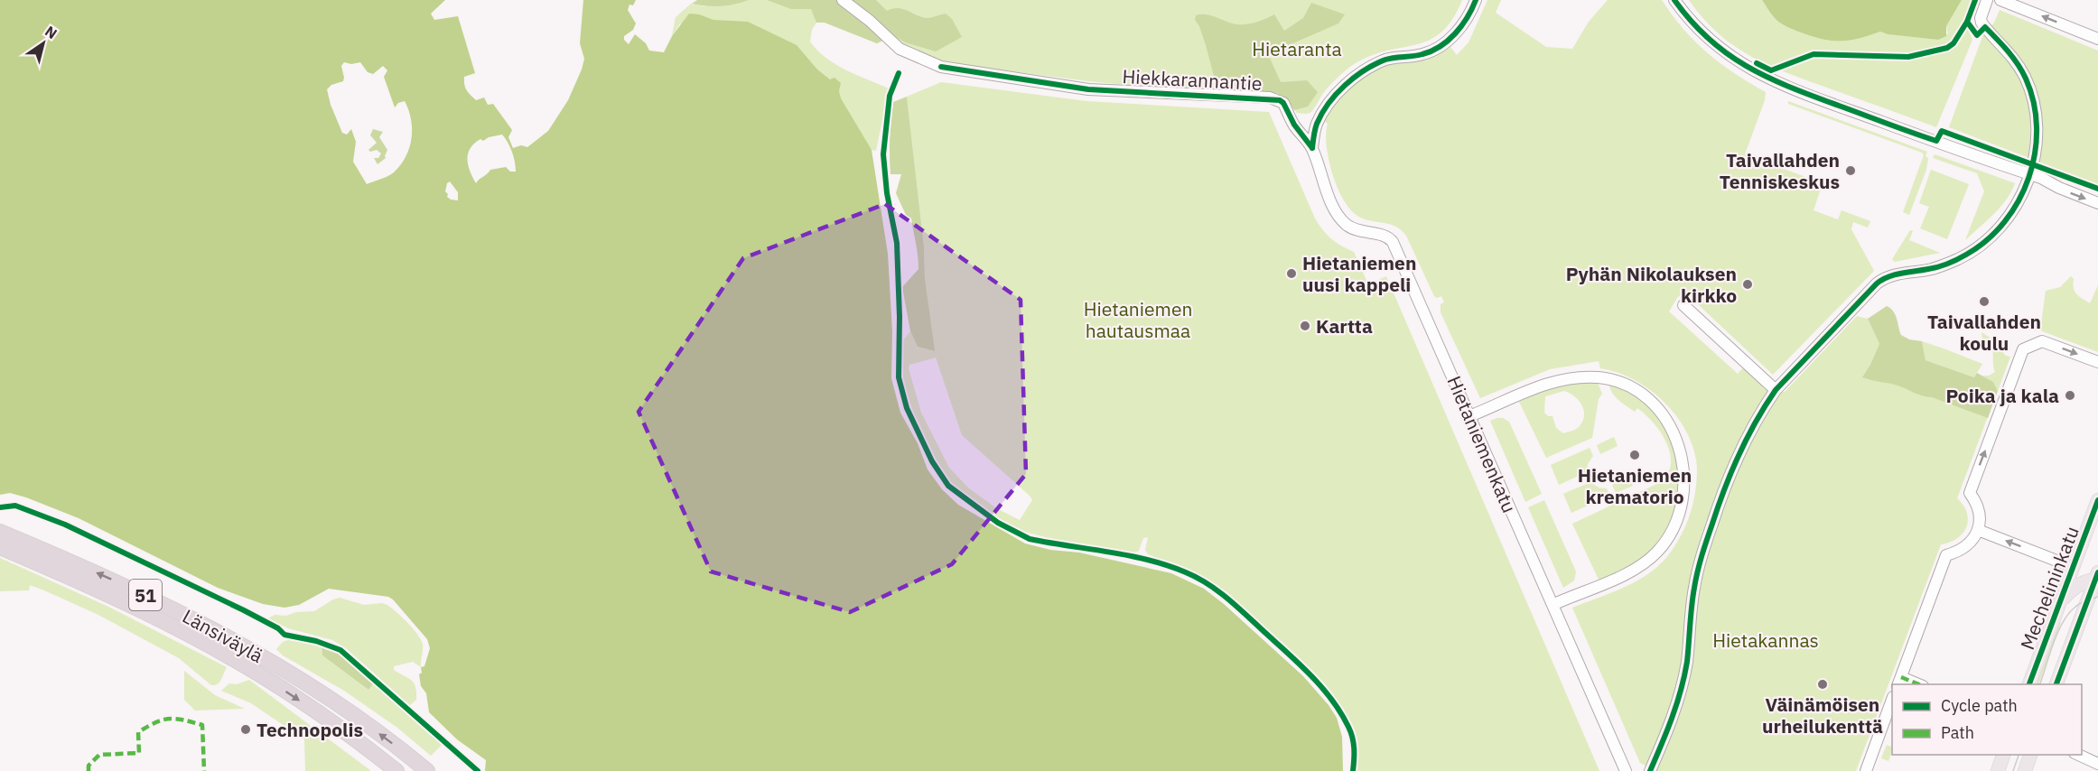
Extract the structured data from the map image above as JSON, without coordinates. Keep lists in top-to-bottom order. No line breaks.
{"streets":{"highway":["51","Länsiväylä"],"main road":["Mechelininkatu"],"street":["Hiekkarannantie","Hietaniemenkatu"]},"crossings":[["Hiekkarannantie","Hietaniemenkatu"]],"parks":["Hietaranta","Hietaniemen hautausmaa","Hietakannas"],"places":["Taivallahden Tenniskeskus","Hietaniemen uusi kappeli","Pyhän Nikolauksen kirkko","Taivallahden koulu","Kartta","Poika ja kala","Hietaniemen krematorio","Väinämöisen urheilukenttä","Technopolis"],"legend":["Cycle path","Path"],"north":"top right"}
